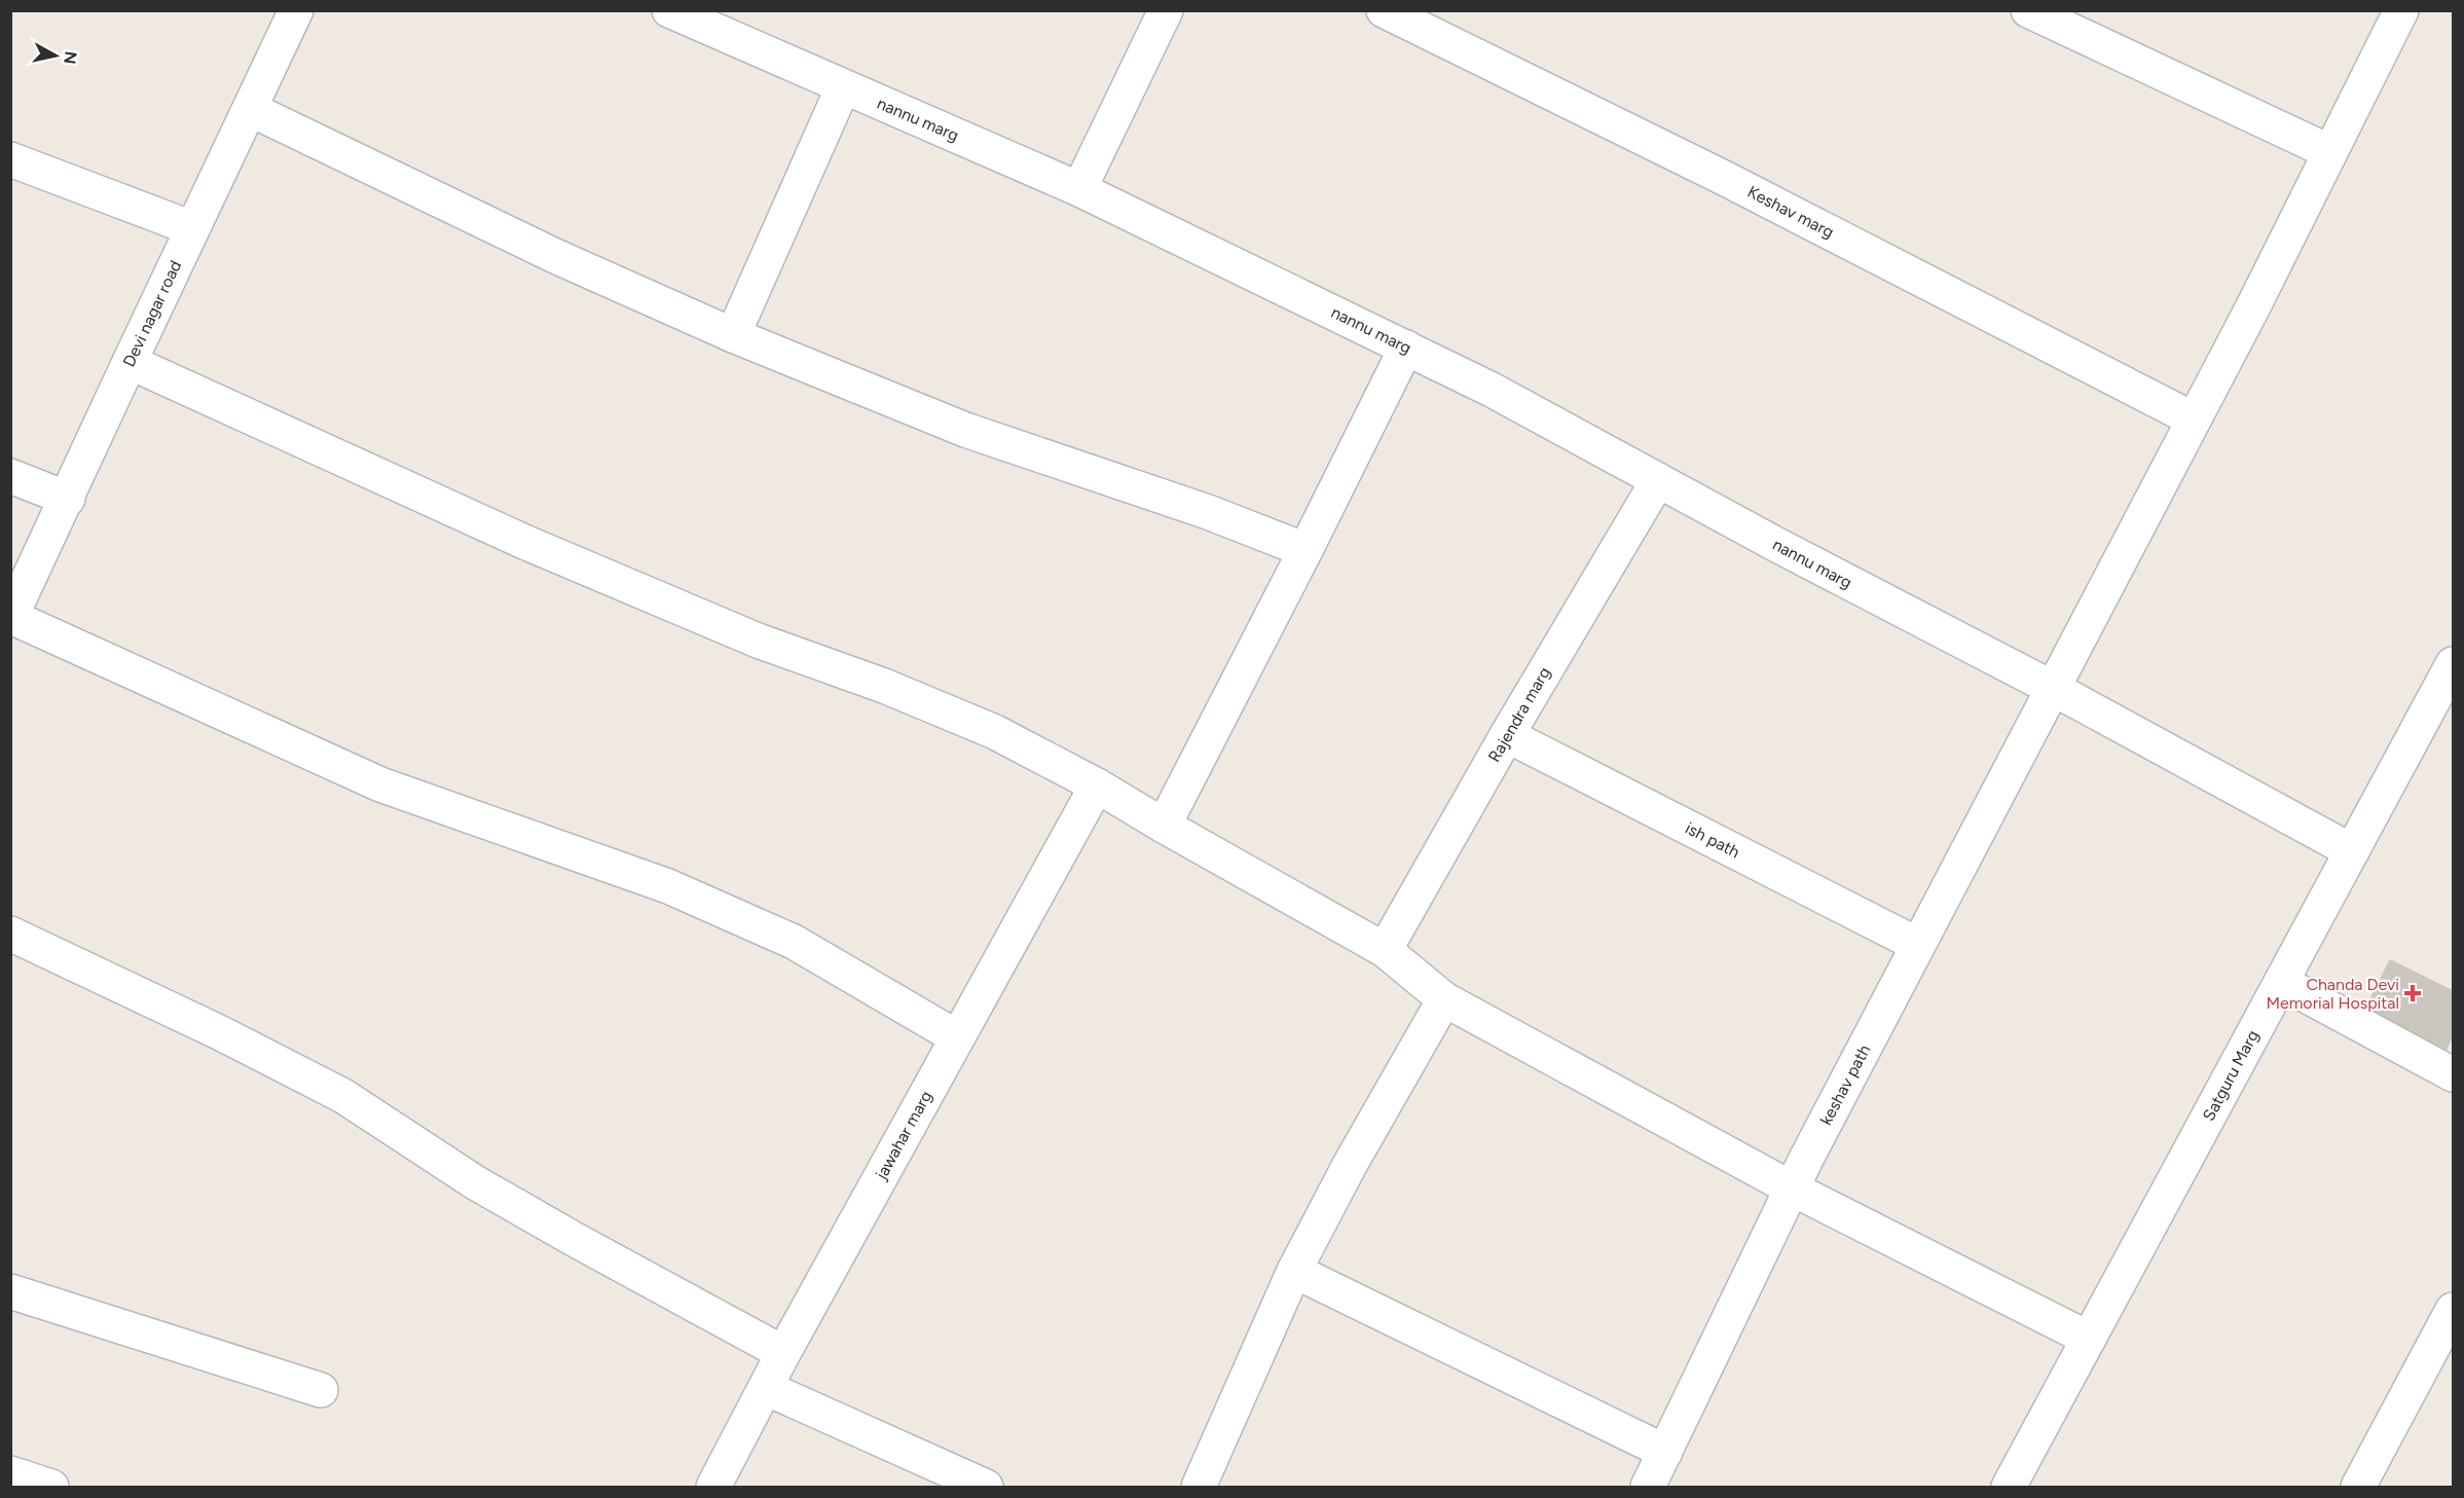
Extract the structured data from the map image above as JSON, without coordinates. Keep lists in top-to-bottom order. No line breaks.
{"streets":{"street":["nannu marg","Keshav marg","Devi nagar road","Rajendra marg","ish path","Satguru Marg","keshav path","jawahar marg"]},"crossings":[["nannu marg","Rajendra marg"],["nannu marg","Satguru Marg"],["nannu marg","keshav path"],["Keshav marg","keshav path"],["Rajendra marg","ish path"],["ish path","keshav path"]],"places":{"health":["Chanda Devi Memorial Hospital"]},"north":"right"}
